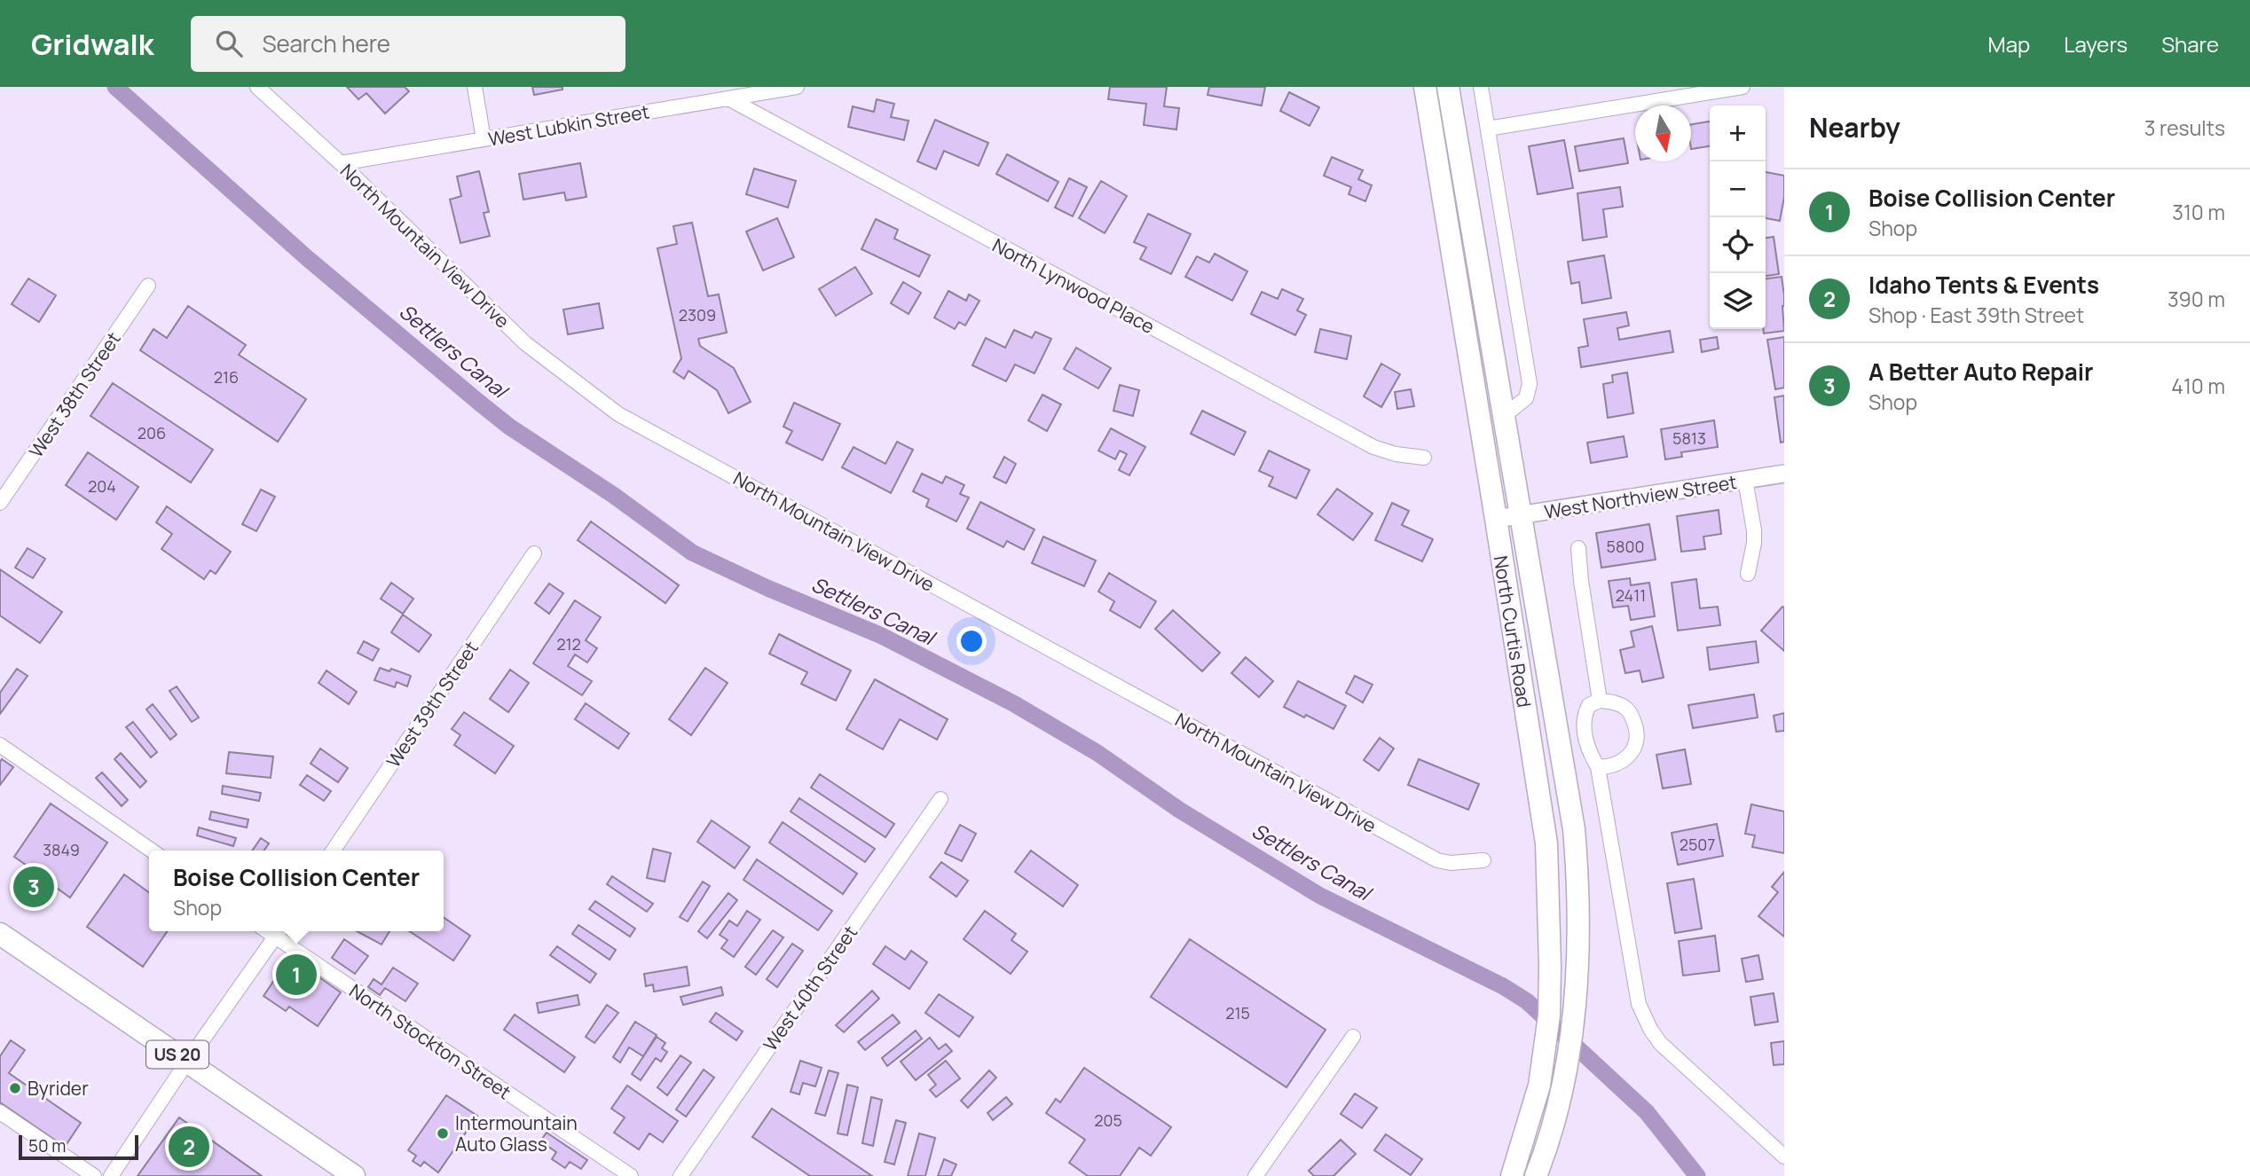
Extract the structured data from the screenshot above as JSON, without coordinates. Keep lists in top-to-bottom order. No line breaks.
{"streets":{"main road":["North Curtis Road","US 20"],"street":["West Lubkin Street","North Mountain View Drive","North Lynwood Place","West 38th Street","West Northview Street","West 39th Street","West 40th Street","North Stockton Street"]},"crossings":[["West Lubkin Street","North Mountain View Drive"],["West Lubkin Street","North Lynwood Place"],["West Northview Street","North Curtis Road"]],"water":["Settlers Canal"],"places":["Byrider","Intermountain Auto Glass"],"house_numbers":["2309","216","206","5813","204","5800","2411","212","2507","3849","215","205"],"scale_bar":"50 m","north":"bottom","page":{"header":"Gridwalk","search":"Search here","nav":["Map","Layers","Share"],"heading":["Nearby","3 results"],"map_buttons":["+","−"],"list":[{"mark":"1","name":"Boise Collision Center","note":"Shop","value":"310 m"},{"mark":"2","name":"Idaho Tents & Events","note":"Shop · East 39th Street","value":"390 m"},{"mark":"3","name":"A Better Auto Repair","note":"Shop","value":"410 m"}],"popup":["Boise Collision Center","Shop"],"pins":["3","1","2"],"scale":"50 m"}}
